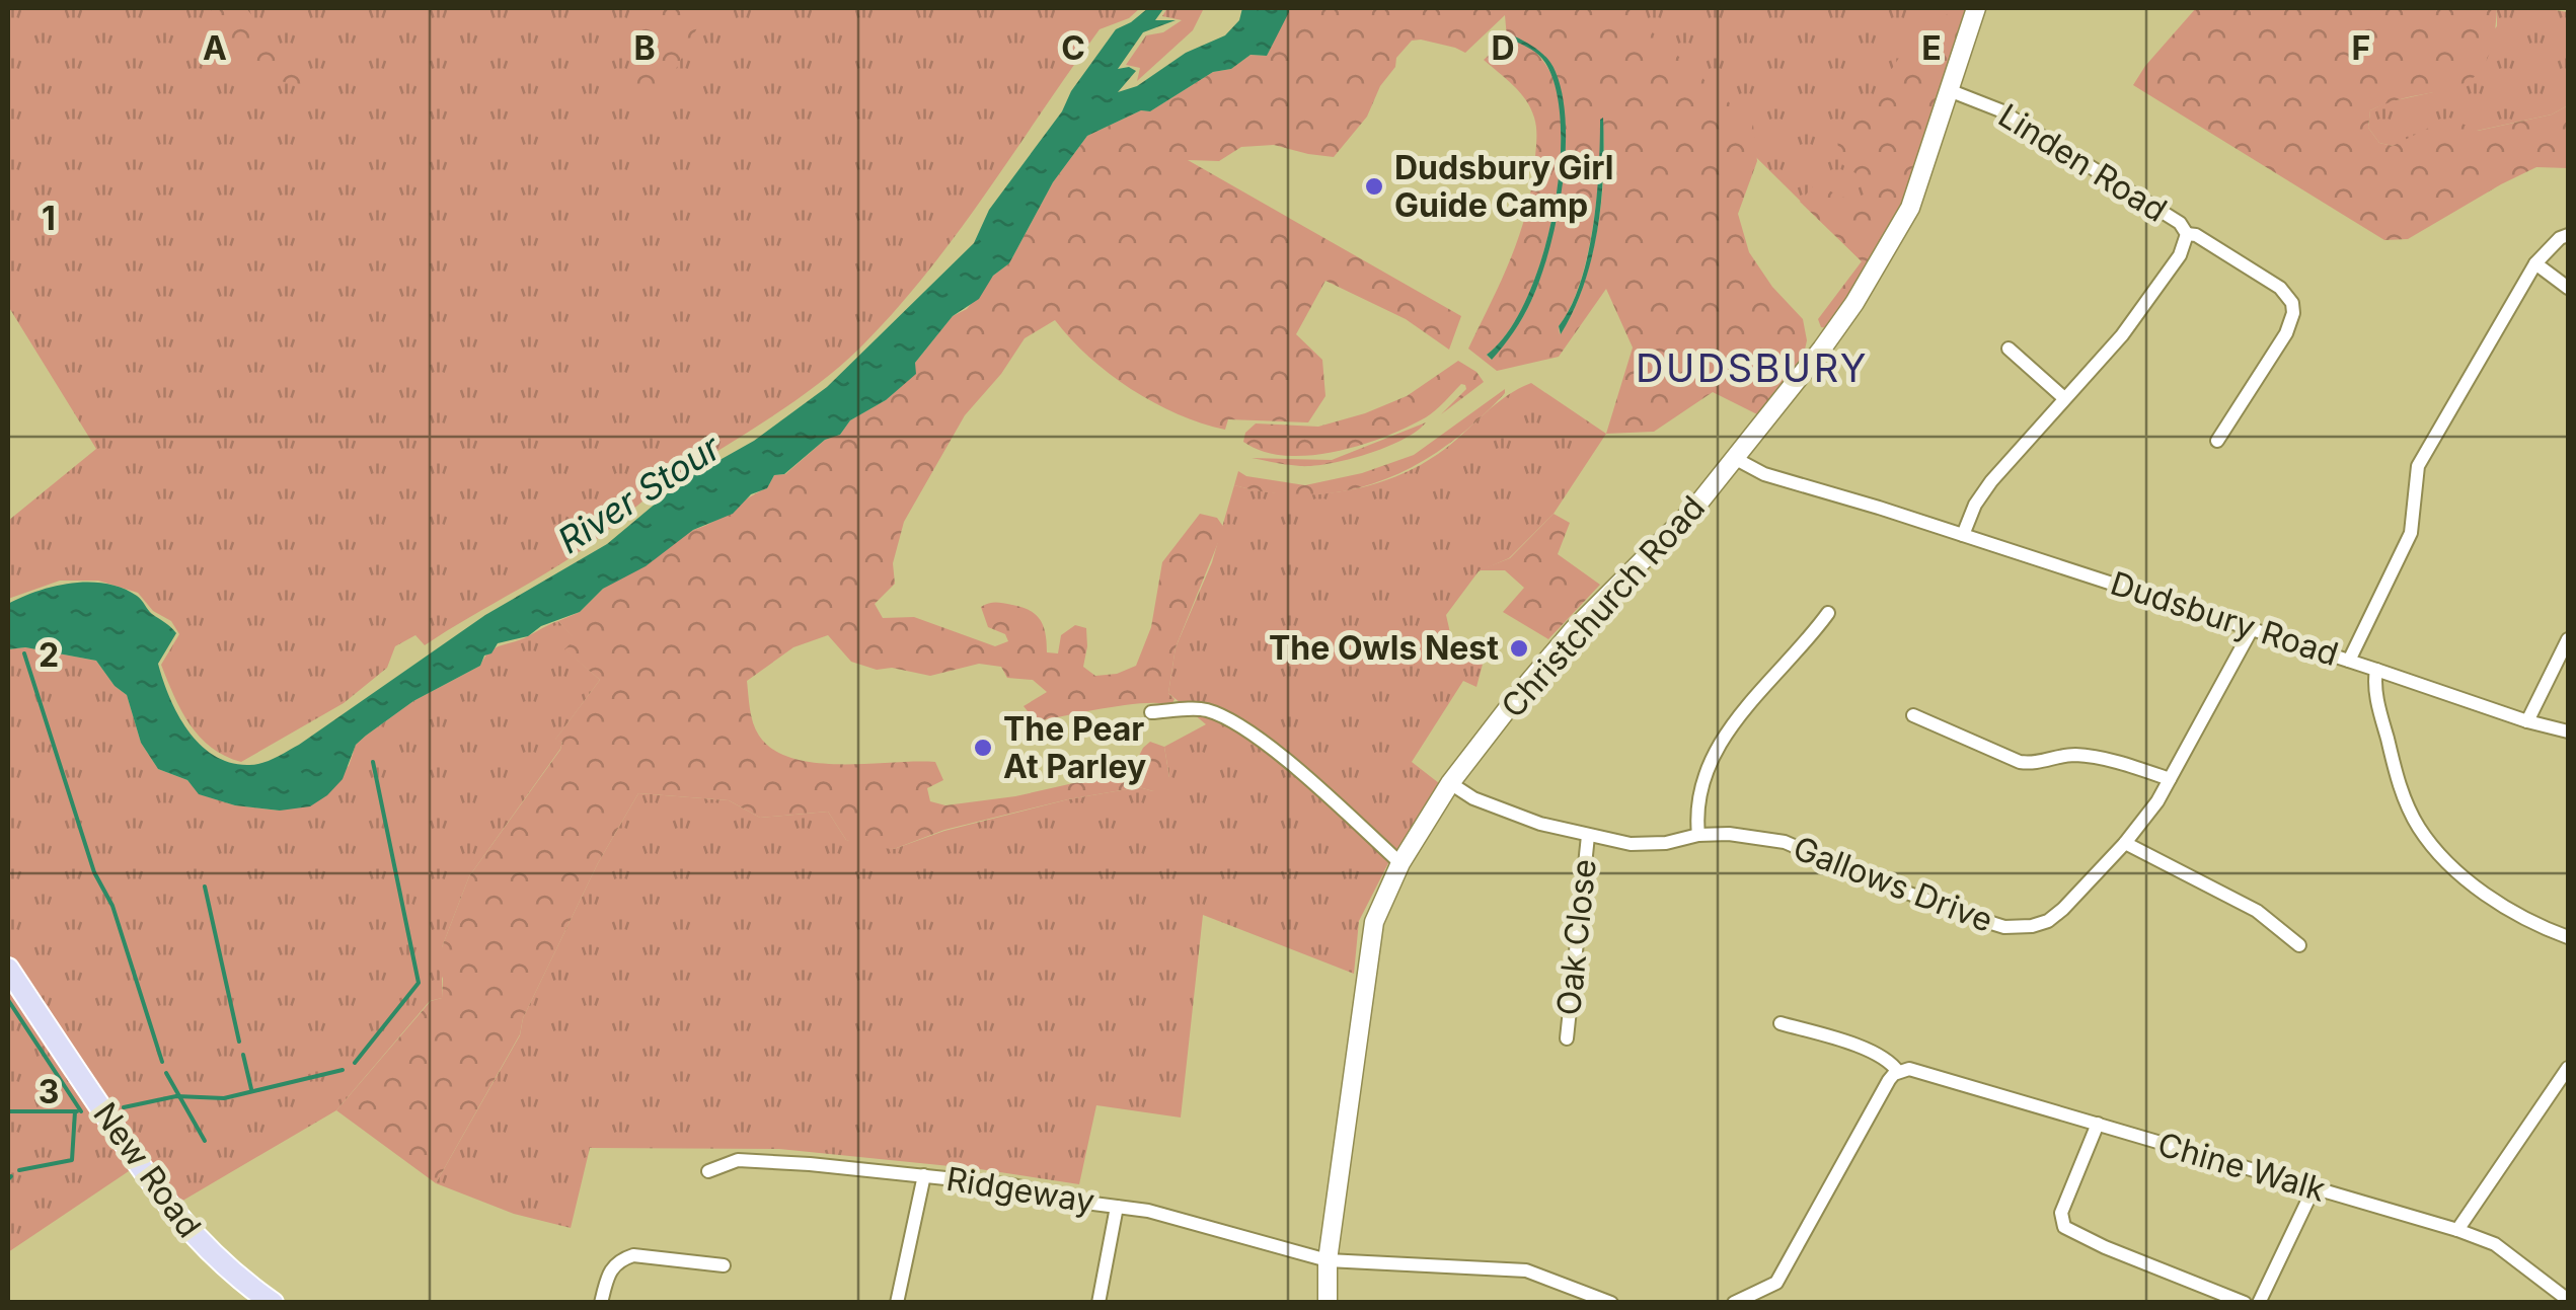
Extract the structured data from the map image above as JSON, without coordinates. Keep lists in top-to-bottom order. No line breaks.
{"streets":{"main road":["Christchurch Road","New Road"],"street":["Linden Road","Dudsbury Road","Gallows Drive","Oak Close","Chine Walk","Ridgeway"]},"crossings":[["Linden Road","Christchurch Road"],["Linden Road","Dudsbury Road"],["Christchurch Road","Dudsbury Road"],["Christchurch Road","Gallows Drive"],["Christchurch Road","Ridgeway"],["Dudsbury Road","Gallows Drive"],["Gallows Drive","Oak Close"]],"districts":["DUDSBURY"],"water":["River Stour"],"places":["Dudsbury Girl Guide Camp","The Owls Nest","The Pear At Parley"],"grid":{"columns":["A","B","C","D","E","F"],"rows":["1","2","3"]}}
